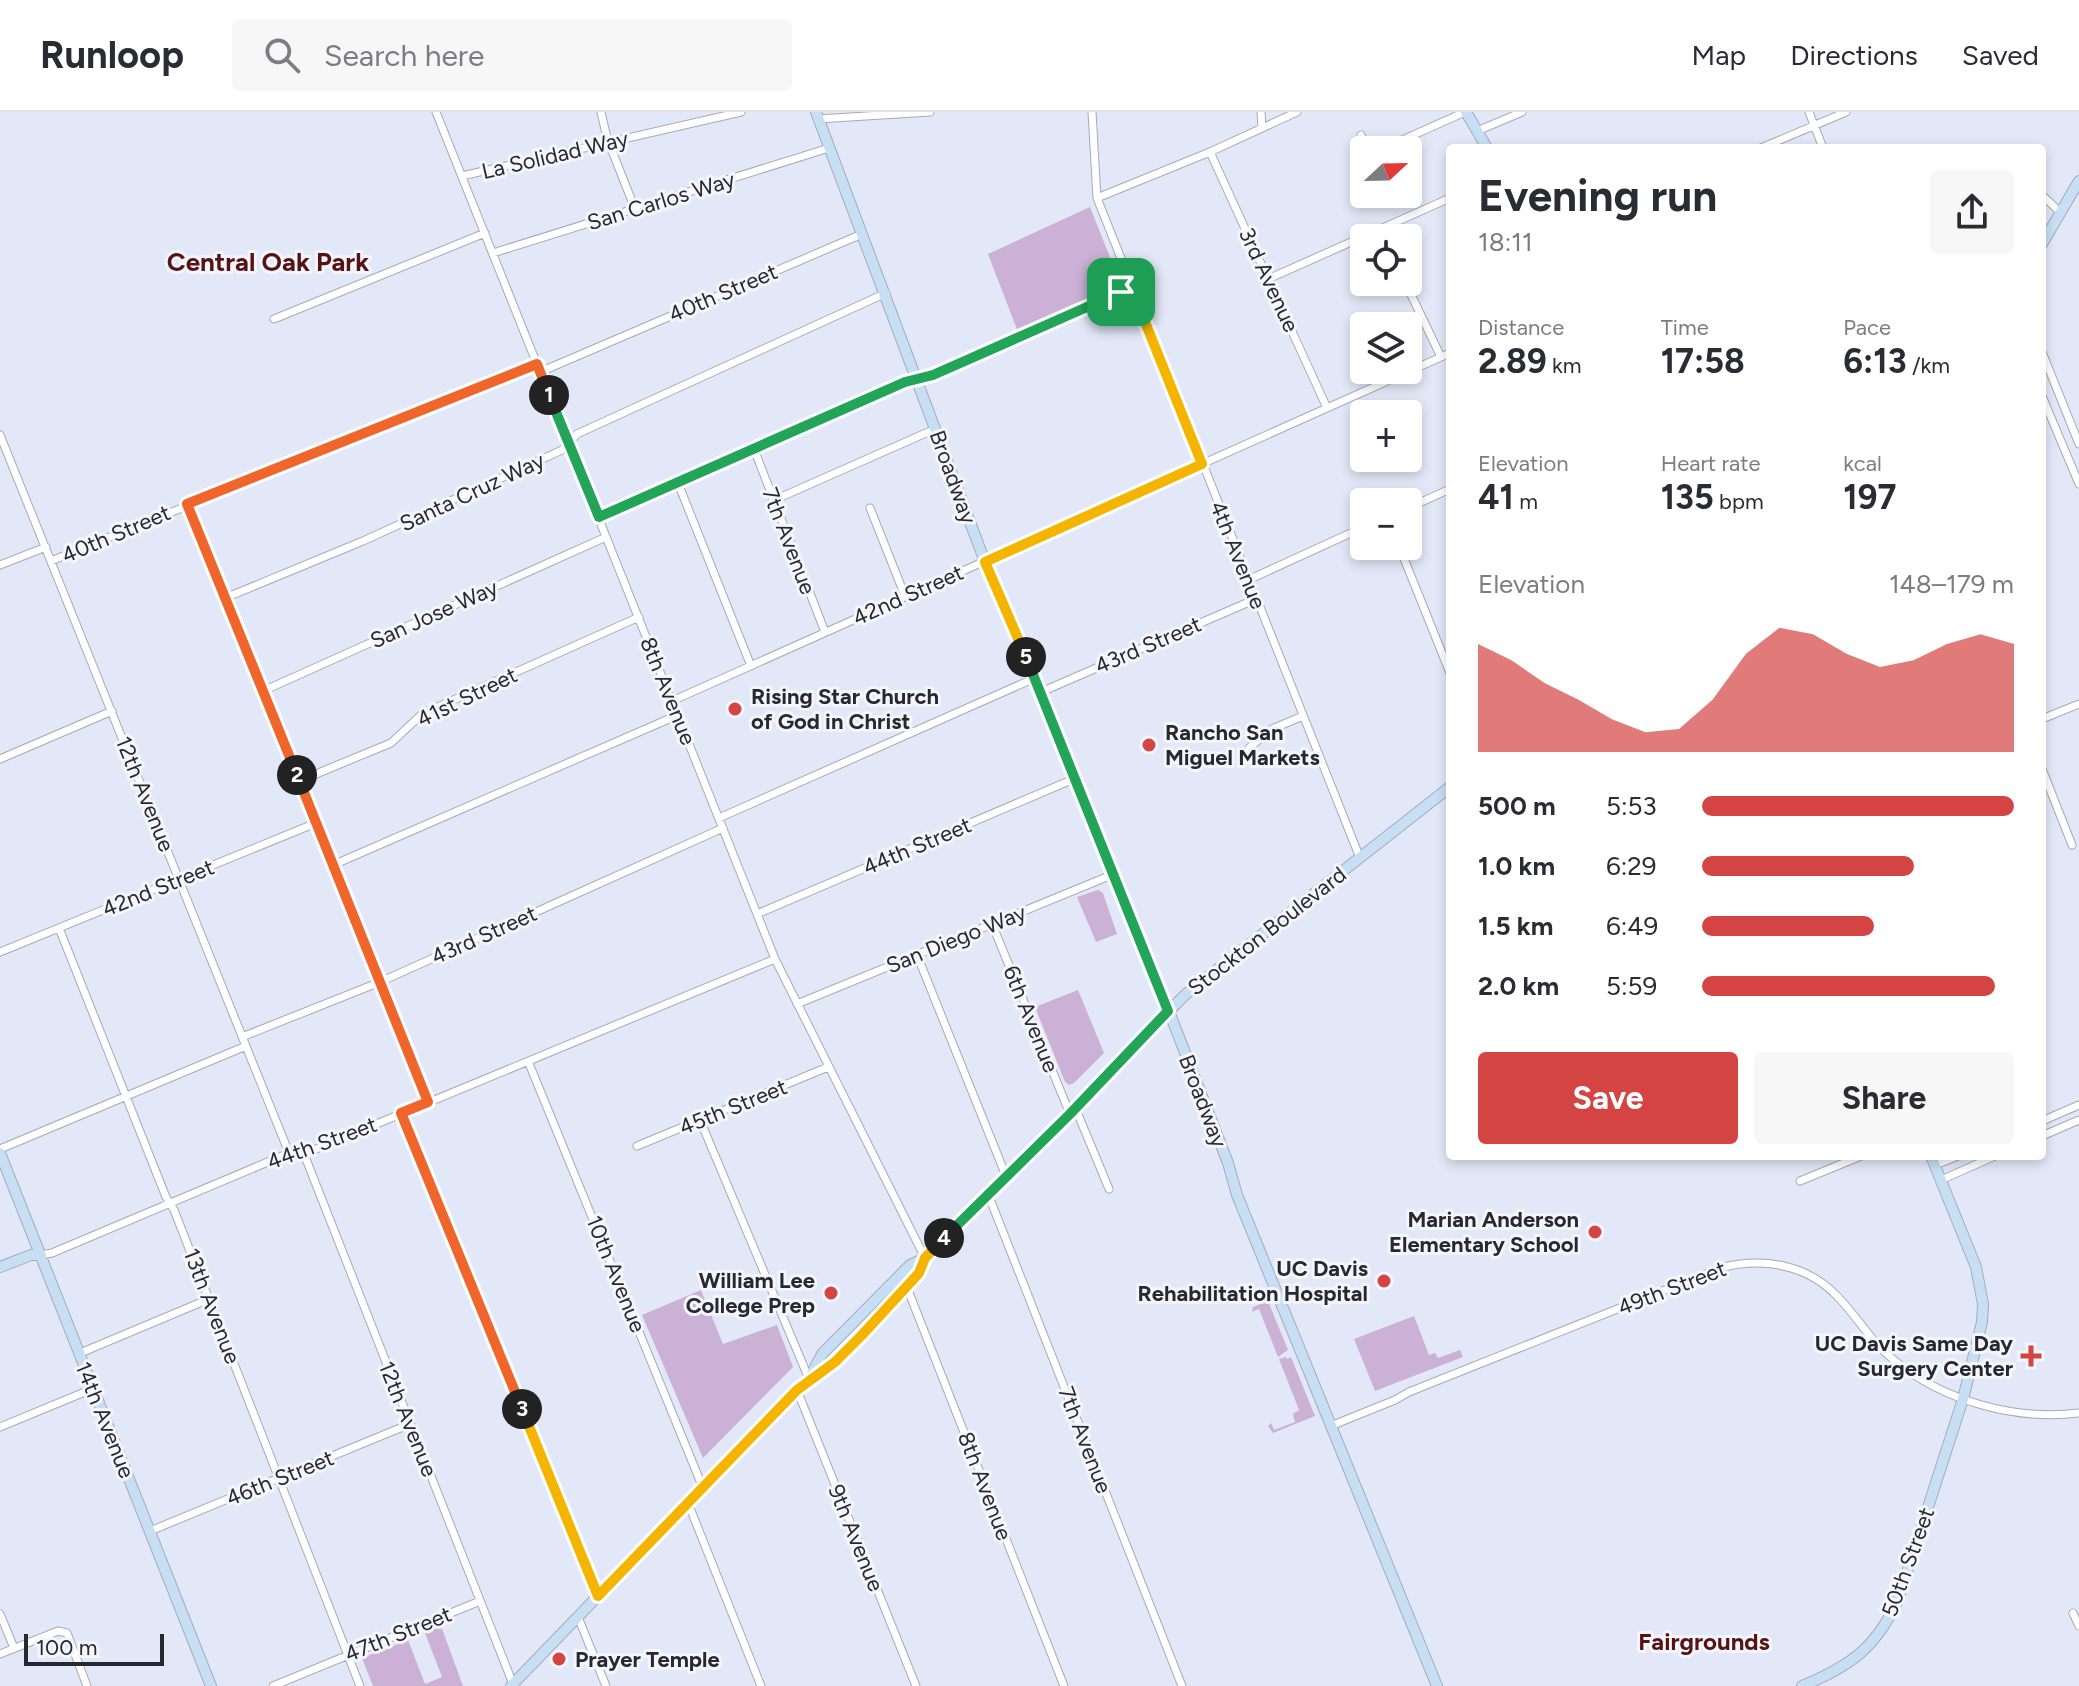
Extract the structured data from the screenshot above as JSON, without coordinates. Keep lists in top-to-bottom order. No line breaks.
{"streets":{"main road":["Broadway","44th Street","Stockton Boulevard","14th Avenue","50th Street"],"street":["La Solidad Way","San Carlos Way","3rd Avenue","40th Street","Santa Cruz Way","7th Avenue","4th Avenue","42nd Street","San Jose Way","43rd Street","8th Avenue","41st Street","12th Avenue","San Diego Way","6th Avenue","45th Street","10th Avenue","49th Street","13th Avenue","46th Street","9th Avenue","47th Street"]},"crossings":[["La Solidad Way","8th Avenue"],["San Carlos Way","Broadway"],["San Carlos Way","8th Avenue"],["3rd Avenue","42nd Street"],["40th Street","Broadway"],["40th Street","8th Avenue"],["40th Street","12th Avenue"],["Broadway","Santa Cruz Way"],["Broadway","42nd Street"],["Broadway","43rd Street"],["Broadway","44th Street"],["Broadway","Stockton Boulevard"],["Broadway","San Diego Way"],["Broadway","49th Street"],["Santa Cruz Way","8th Avenue"],["7th Avenue","42nd Street"],["7th Avenue","Stockton Boulevard"],["4th Avenue","42nd Street"],["4th Avenue","43rd Street"],["4th Avenue","Stockton Boulevard"],["42nd Street","8th Avenue"],["42nd Street","12th Avenue"],["42nd Street","13th Avenue"],["San Jose Way","8th Avenue"],["43rd Street","8th Avenue"],["43rd Street","12th Avenue"],["8th Avenue","41st Street"],["8th Avenue","44th Street"],["8th Avenue","Stockton Boulevard"],["8th Avenue","San Diego Way"],["8th Avenue","45th Street"],["12th Avenue","44th Street"],["12th Avenue","Stockton Boulevard"],["12th Avenue","46th Street"],["12th Avenue","47th Street"],["44th Street","10th Avenue"],["44th Street","13th Avenue"],["44th Street","14th Avenue"],["Stockton Boulevard","6th Avenue"],["Stockton Boulevard","10th Avenue"],["Stockton Boulevard","9th Avenue"],["San Diego Way","6th Avenue"],["49th Street","50th Street"],["13th Avenue","46th Street"],["13th Avenue","47th Street"],["14th Avenue","46th Street"]],"districts":["Central Oak Park","Fairgrounds"],"places":{"other":["Rising Star Church of God in Christ","Rancho San Miguel Markets","Marian Anderson Elementary School","UC Davis Rehabilitation Hospital","William Lee College Prep","Prayer Temple"],"health":["UC Davis Same Day Surgery Center"]},"scale_bar":"100 m","north":"right","page":{"header":"Runloop","search":"Search here","nav":["Map","Directions","Saved"],"map_buttons":["+","−"],"heading":["Evening run","18:11"],"stats":[["Distance","2.89 km"],["Time","17:58"],["Pace","6:13 /km"],["Elevation","41 m"],["Heart rate","135 bpm"],["kcal","197"]],"pins":["1","5","2","4","3"],"chart":["Elevation","148–179 m"],"list":[{"name":"500 m","note":"5:53"},{"name":"1.0 km","note":"6:29"},{"name":"1.5 km","note":"6:49"},{"name":"2.0 km","note":"5:59"}],"buttons":["Save","Share"],"scale":"100 m"}}
